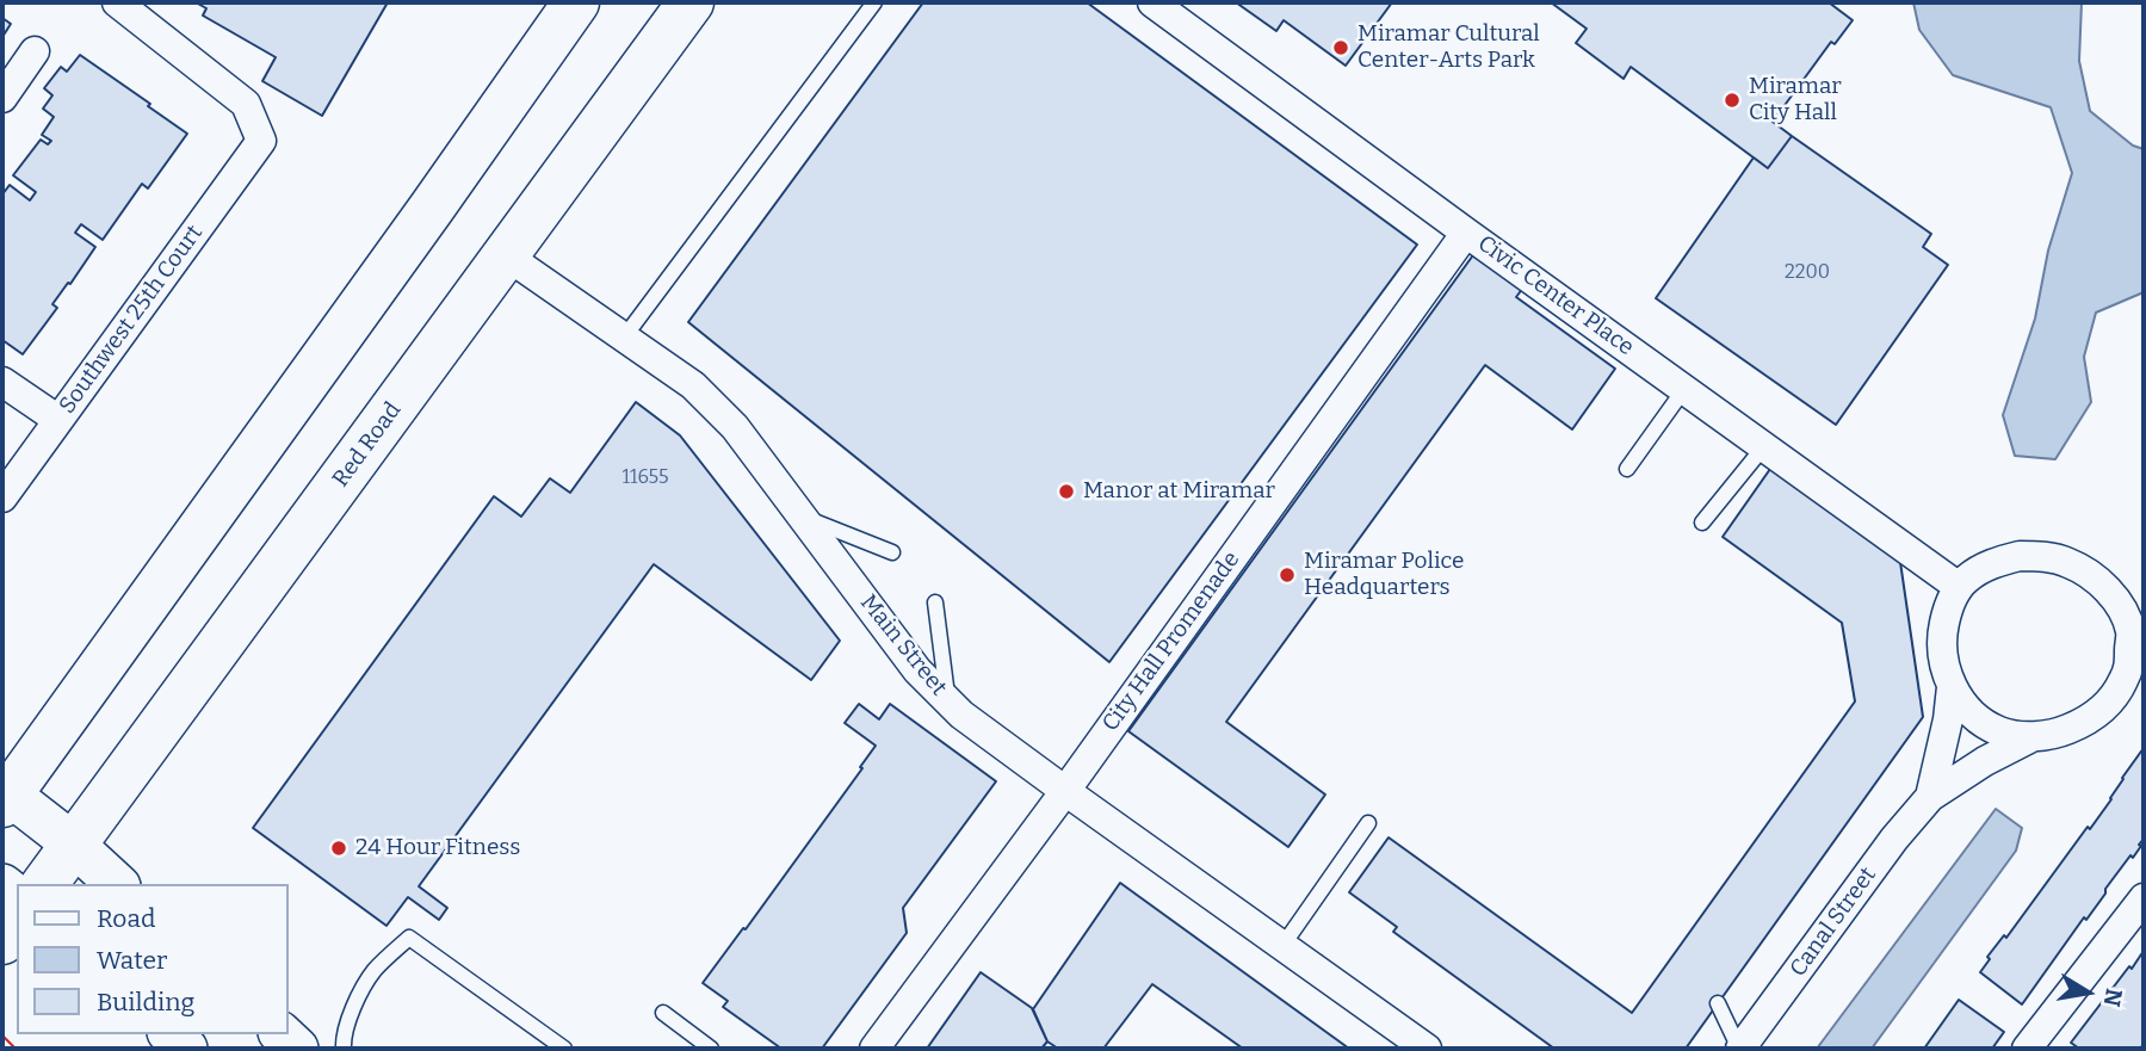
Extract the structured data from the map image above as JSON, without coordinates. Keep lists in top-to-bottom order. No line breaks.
{"streets":{"highway":["Red Road"],"street":["Civic Center Place","Southwest 25th Court","City Hall Promenade","Main Street","Canal Street"]},"crossings":[["Civic Center Place","City Hall Promenade"],["Civic Center Place","Canal Street"],["Red Road","Main Street"],["City Hall Promenade","Main Street"]],"places":["Miramar Cultural Center-Arts Park","Miramar City Hall","Manor at Miramar","Miramar Police Headquarters","24 Hour Fitness"],"house_numbers":["2200","11655"],"legend":["Road","Water","Building"],"north":"right"}
